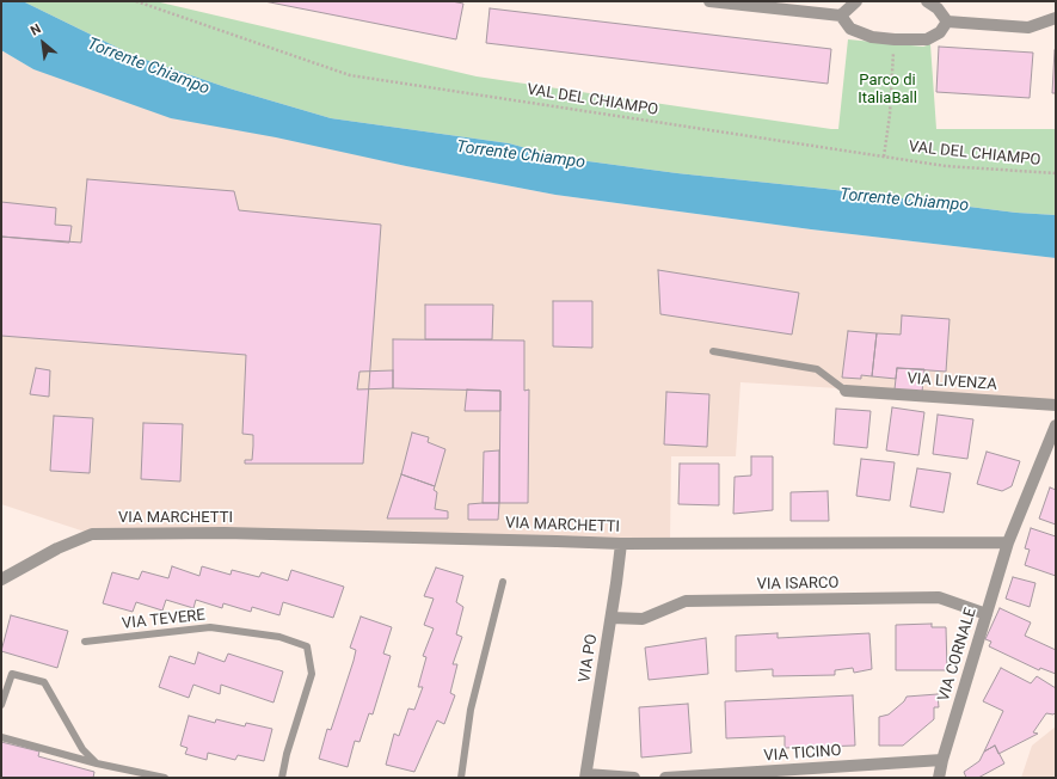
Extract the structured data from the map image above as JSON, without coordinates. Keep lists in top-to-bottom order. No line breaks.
{"streets":{"street":["VIA LIVENZA","VIA MARCHETTI","VIA ISARCO","VIA CORNALE","VIA PO","VIA TICINO"],"lane":["VIA TEVERE"],"path":["VAL DEL CHIAMPO"]},"crossings":[["VIA MARCHETTI","VIA CORNALE"],["VIA MARCHETTI","VIA PO"],["VIA ISARCO","VIA CORNALE"],["VIA ISARCO","VIA PO"],["VIA CORNALE","VIA TICINO"]],"water":["Torrente Chiampo"],"parks":["Parco di ItaliaBall"],"north":"top left"}
